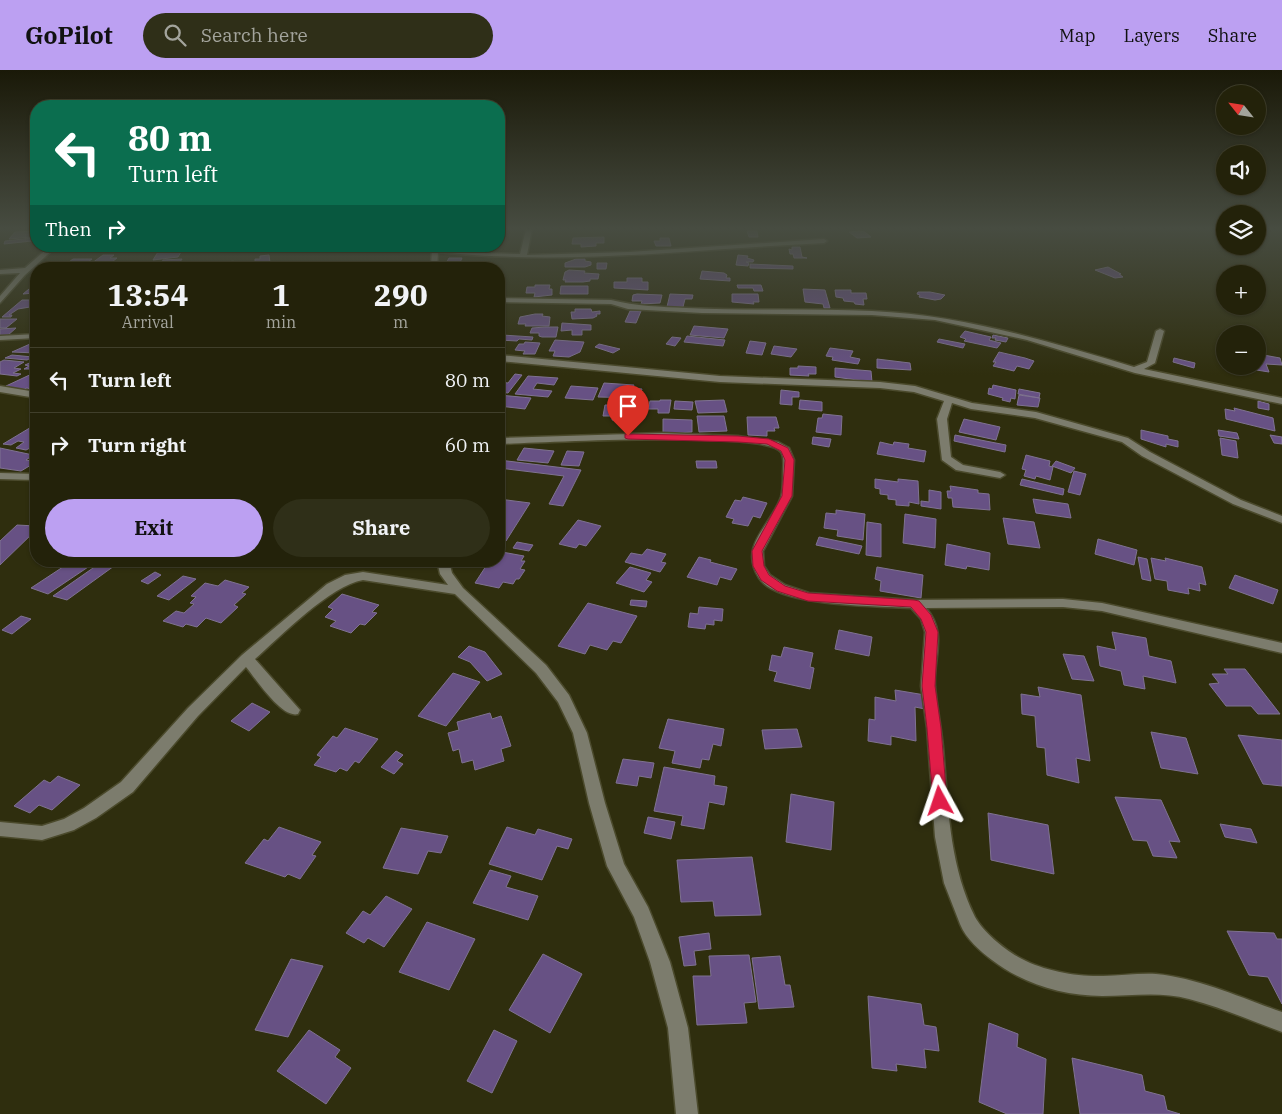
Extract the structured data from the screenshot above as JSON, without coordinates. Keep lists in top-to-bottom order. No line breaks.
{"north":"top left","page":{"header":"GoPilot","search":"Search here","nav":["Map","Layers","Share"],"map_buttons":["+","−"],"turn":["80 m","Turn left"],"then":"Then","eta":["13:54","Arrival","1","min","290","m"],"list":[{"name":"Turn left","value":"80 m"},{"name":"Turn right","value":"60 m"}],"buttons":["Exit","Share"]}}
